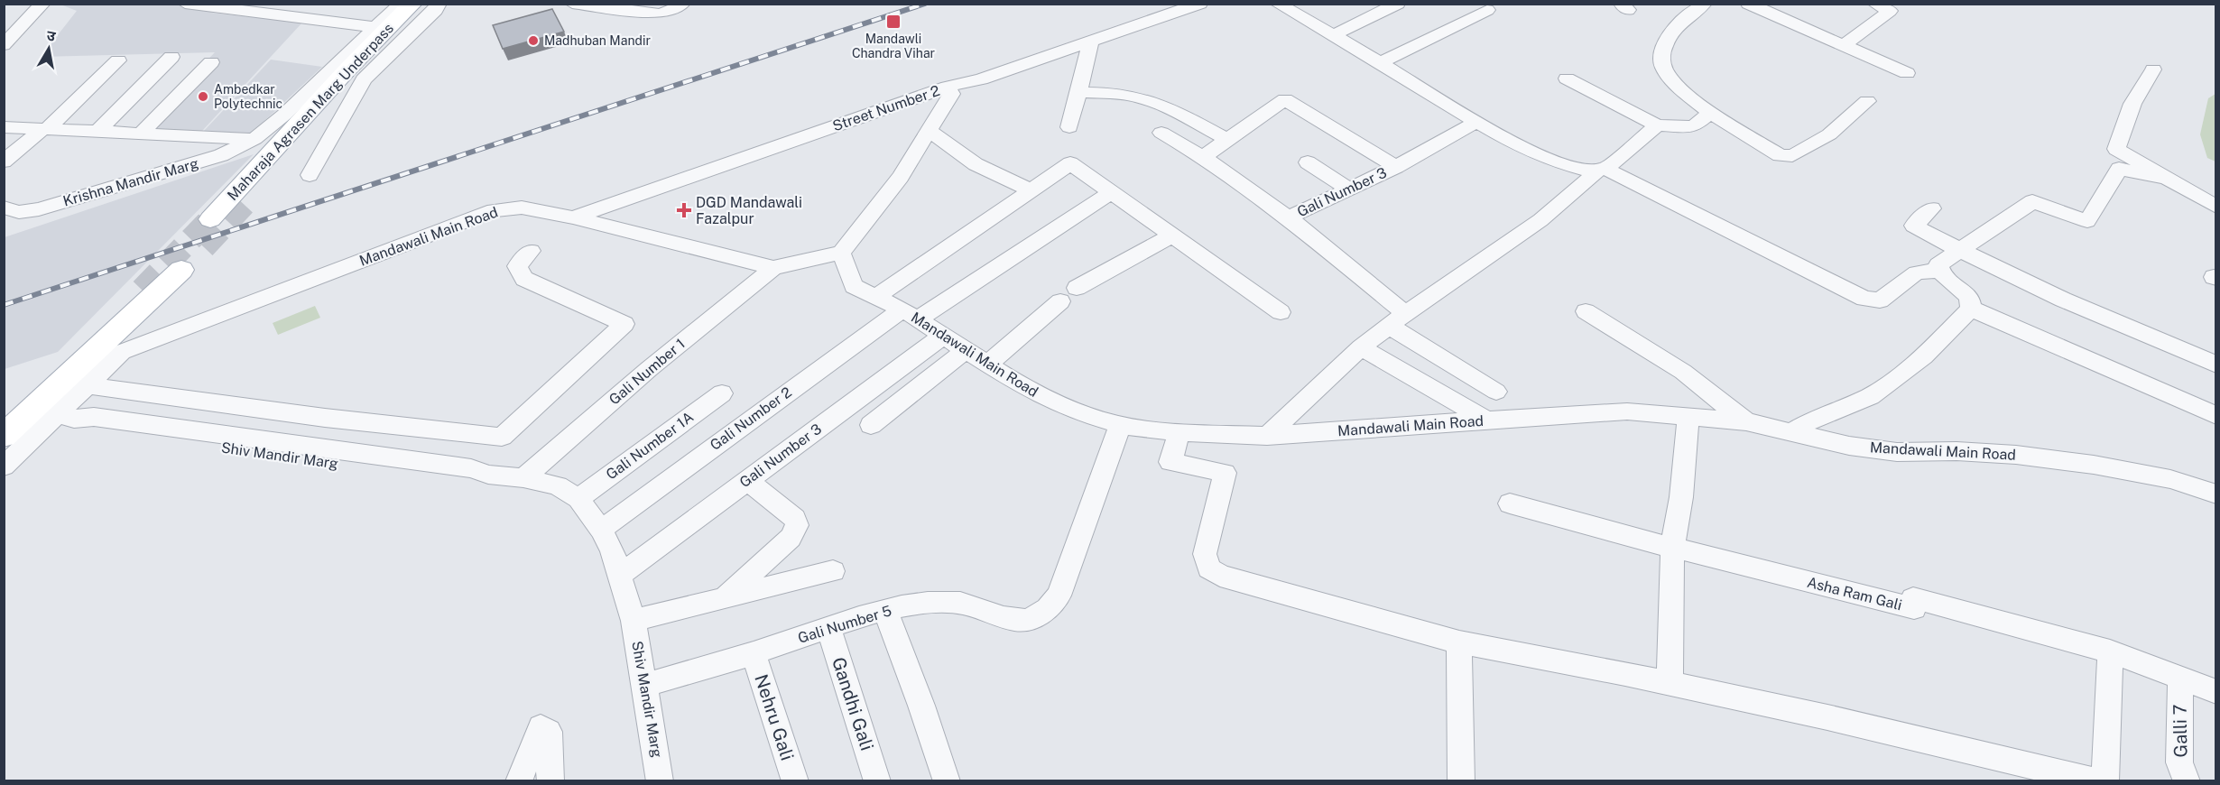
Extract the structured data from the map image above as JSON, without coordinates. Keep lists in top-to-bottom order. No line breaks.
{"streets":{"main road":["Maharaja Agrasen Marg Underpass"],"street":["Street Number 2","Krishna Mandir Marg","Gali Number 3","Mandawali Main Road","Gali Number 1","Gali Number 2","Gali Number 1A","Shiv Mandir Marg","Asha Ram Gali","Gali Number 5","Gandhi Gali","Nehru Gali","Galli 7"]},"crossings":[["Street Number 2","Mandawali Main Road"],["Gali Number 3","Mandawali Main Road"],["Gali Number 3","Shiv Mandir Marg"],["Mandawali Main Road","Gali Number 1"],["Mandawali Main Road","Gali Number 2"],["Mandawali Main Road","Shiv Mandir Marg"],["Mandawali Main Road","Gali Number 5"],["Gali Number 1","Shiv Mandir Marg"],["Gali Number 2","Shiv Mandir Marg"],["Gali Number 1A","Shiv Mandir Marg"],["Shiv Mandir Marg","Gali Number 5"],["Asha Ram Gali","Galli 7"],["Gali Number 5","Gandhi Gali"],["Gali Number 5","Nehru Gali"]],"places":{"transit":["Mandawli Chandra Vihar"],"other":["Madhuban Mandir","Ambedkar Polytechnic"],"health":["DGD Mandawali Fazalpur"]},"north":"top"}
